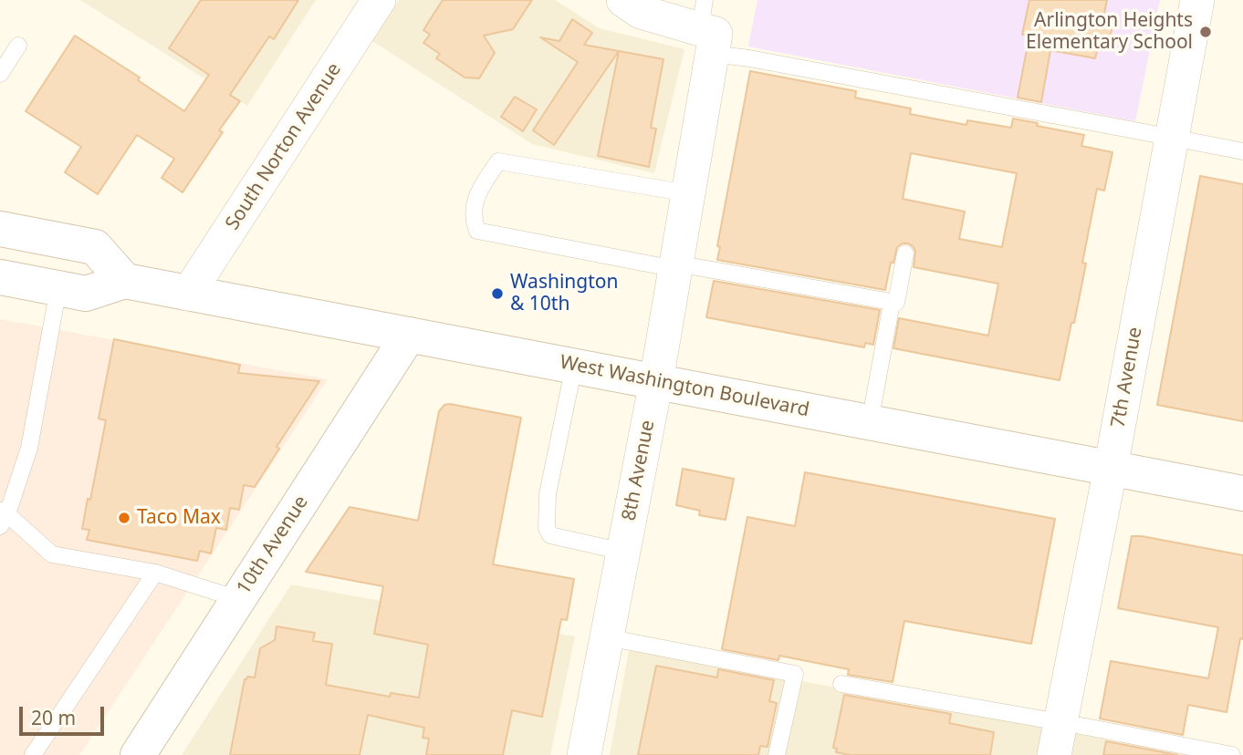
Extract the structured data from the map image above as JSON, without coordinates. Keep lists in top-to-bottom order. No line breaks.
{"streets":{"main road":["West Washington Boulevard","10th Avenue"],"street":["South Norton Avenue","7th Avenue","8th Avenue"]},"crossings":[["South Norton Avenue","West Washington Boulevard"],["7th Avenue","West Washington Boulevard"],["West Washington Boulevard","8th Avenue"],["West Washington Boulevard","10th Avenue"]],"places":["Arlington Heights Elementary School","Washington & 10th","Taco Max"],"scale_bar":"20 m"}
